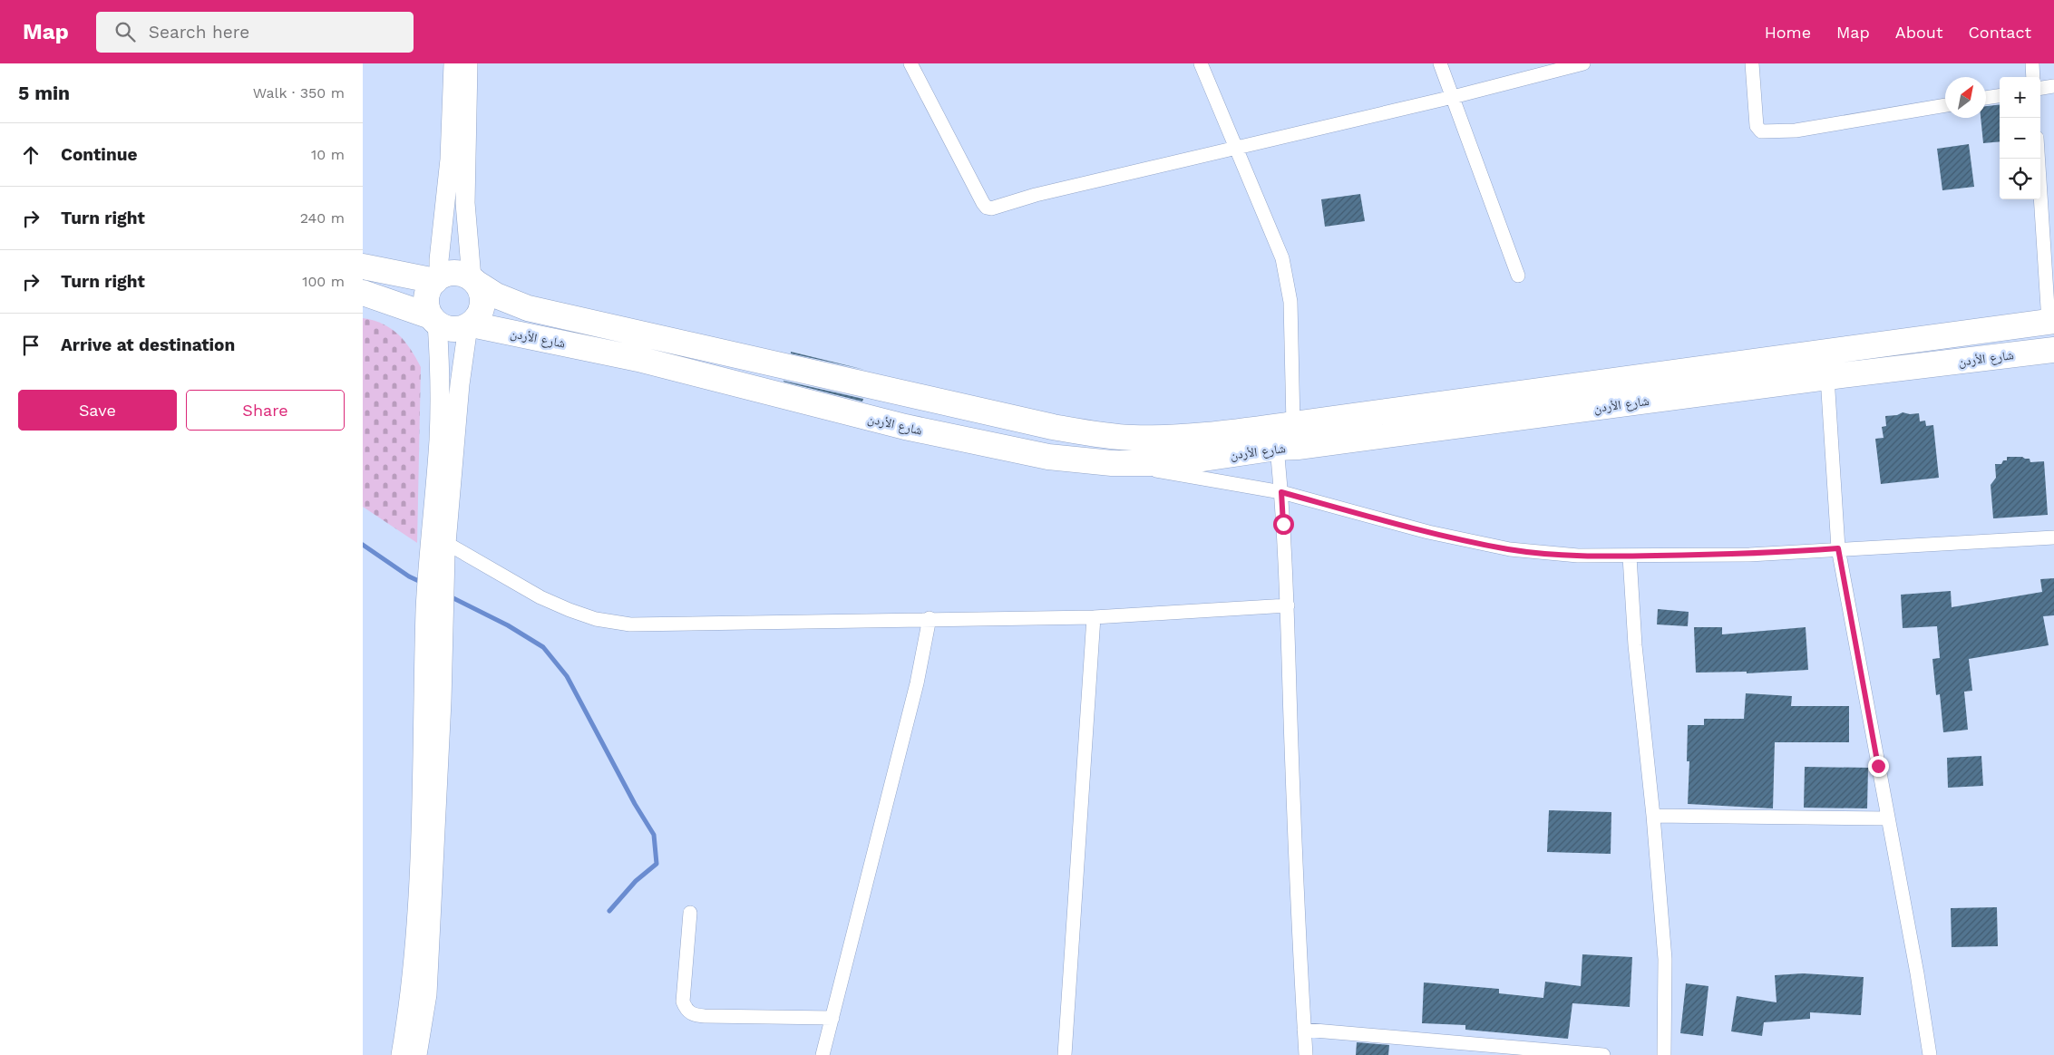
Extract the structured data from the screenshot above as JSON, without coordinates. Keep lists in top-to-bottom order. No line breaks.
{"streets":{"highway":["شارع الأردن"]},"north":"top right","page":{"header":"Map","search":"Search here","nav":["Home","Map","About","Contact"],"heading":["5 min","Walk · 350 m"],"map_buttons":["+","−"],"list":[["Continue","10 m"],["Turn right","240 m"],["Turn right","100 m"],"Arrive at destination"],"buttons":["Save","Share"]}}
